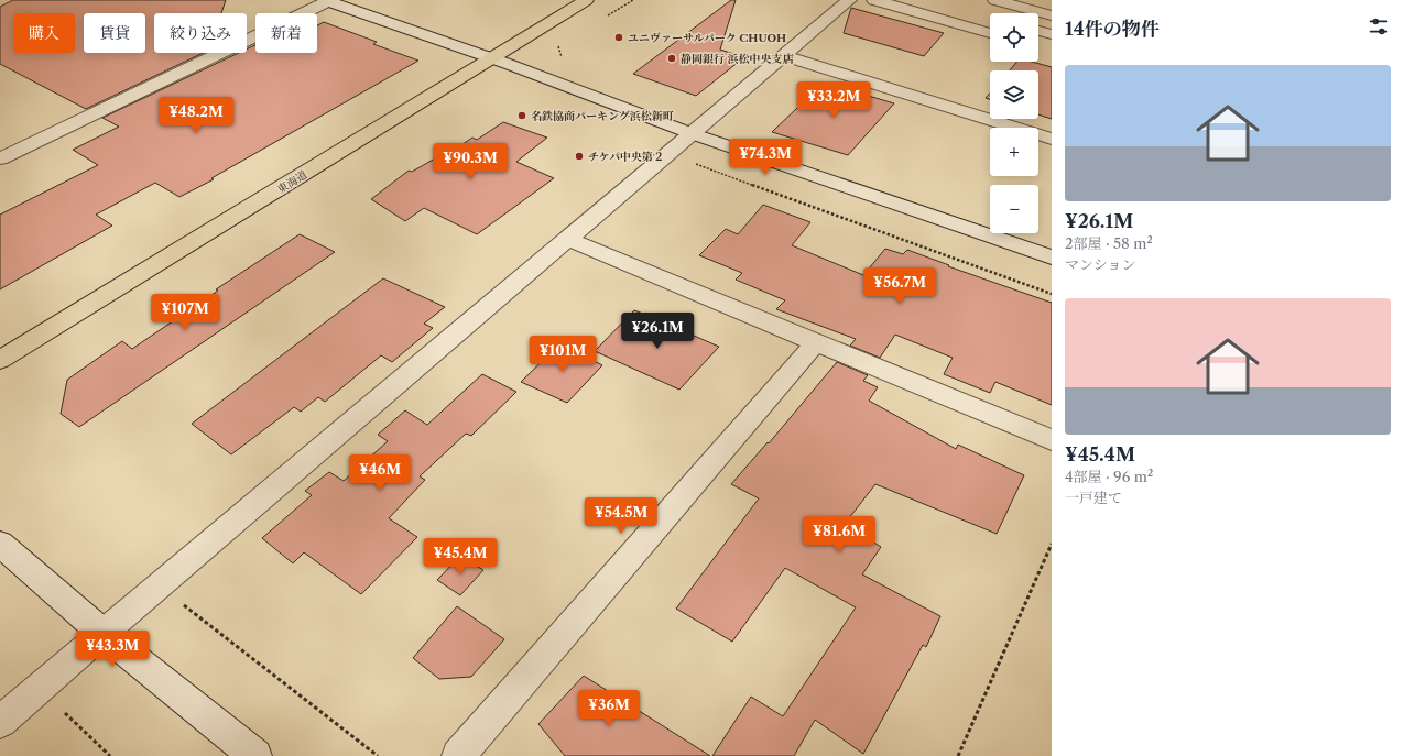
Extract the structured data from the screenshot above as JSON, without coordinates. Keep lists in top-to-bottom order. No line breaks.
{"streets":{"highway":["東海道"]},"places":["ユニヴァーサルパーク CHUOH","静岡銀行 浜松中央支店","名鉄協商パーキング浜松新町","チケパ中央第２"],"page":{"heading":"14件の物件","map_buttons":["+","−"],"chip":["購入","賃貸","絞り込み","新着"],"list":[{"name":"¥26.1M","note":"2部屋 · 58 m² · マンション"},{"name":"¥45.4M","note":"4部屋 · 96 m² · 一戸建て"}],"price":["¥33.2M","¥48.2M","¥74.3M","¥90.3M","¥56.7M","¥107M","¥26.1M","¥101M","¥46M","¥54.5M","¥81.6M","¥45.4M","¥43.3M","¥36M"]}}
